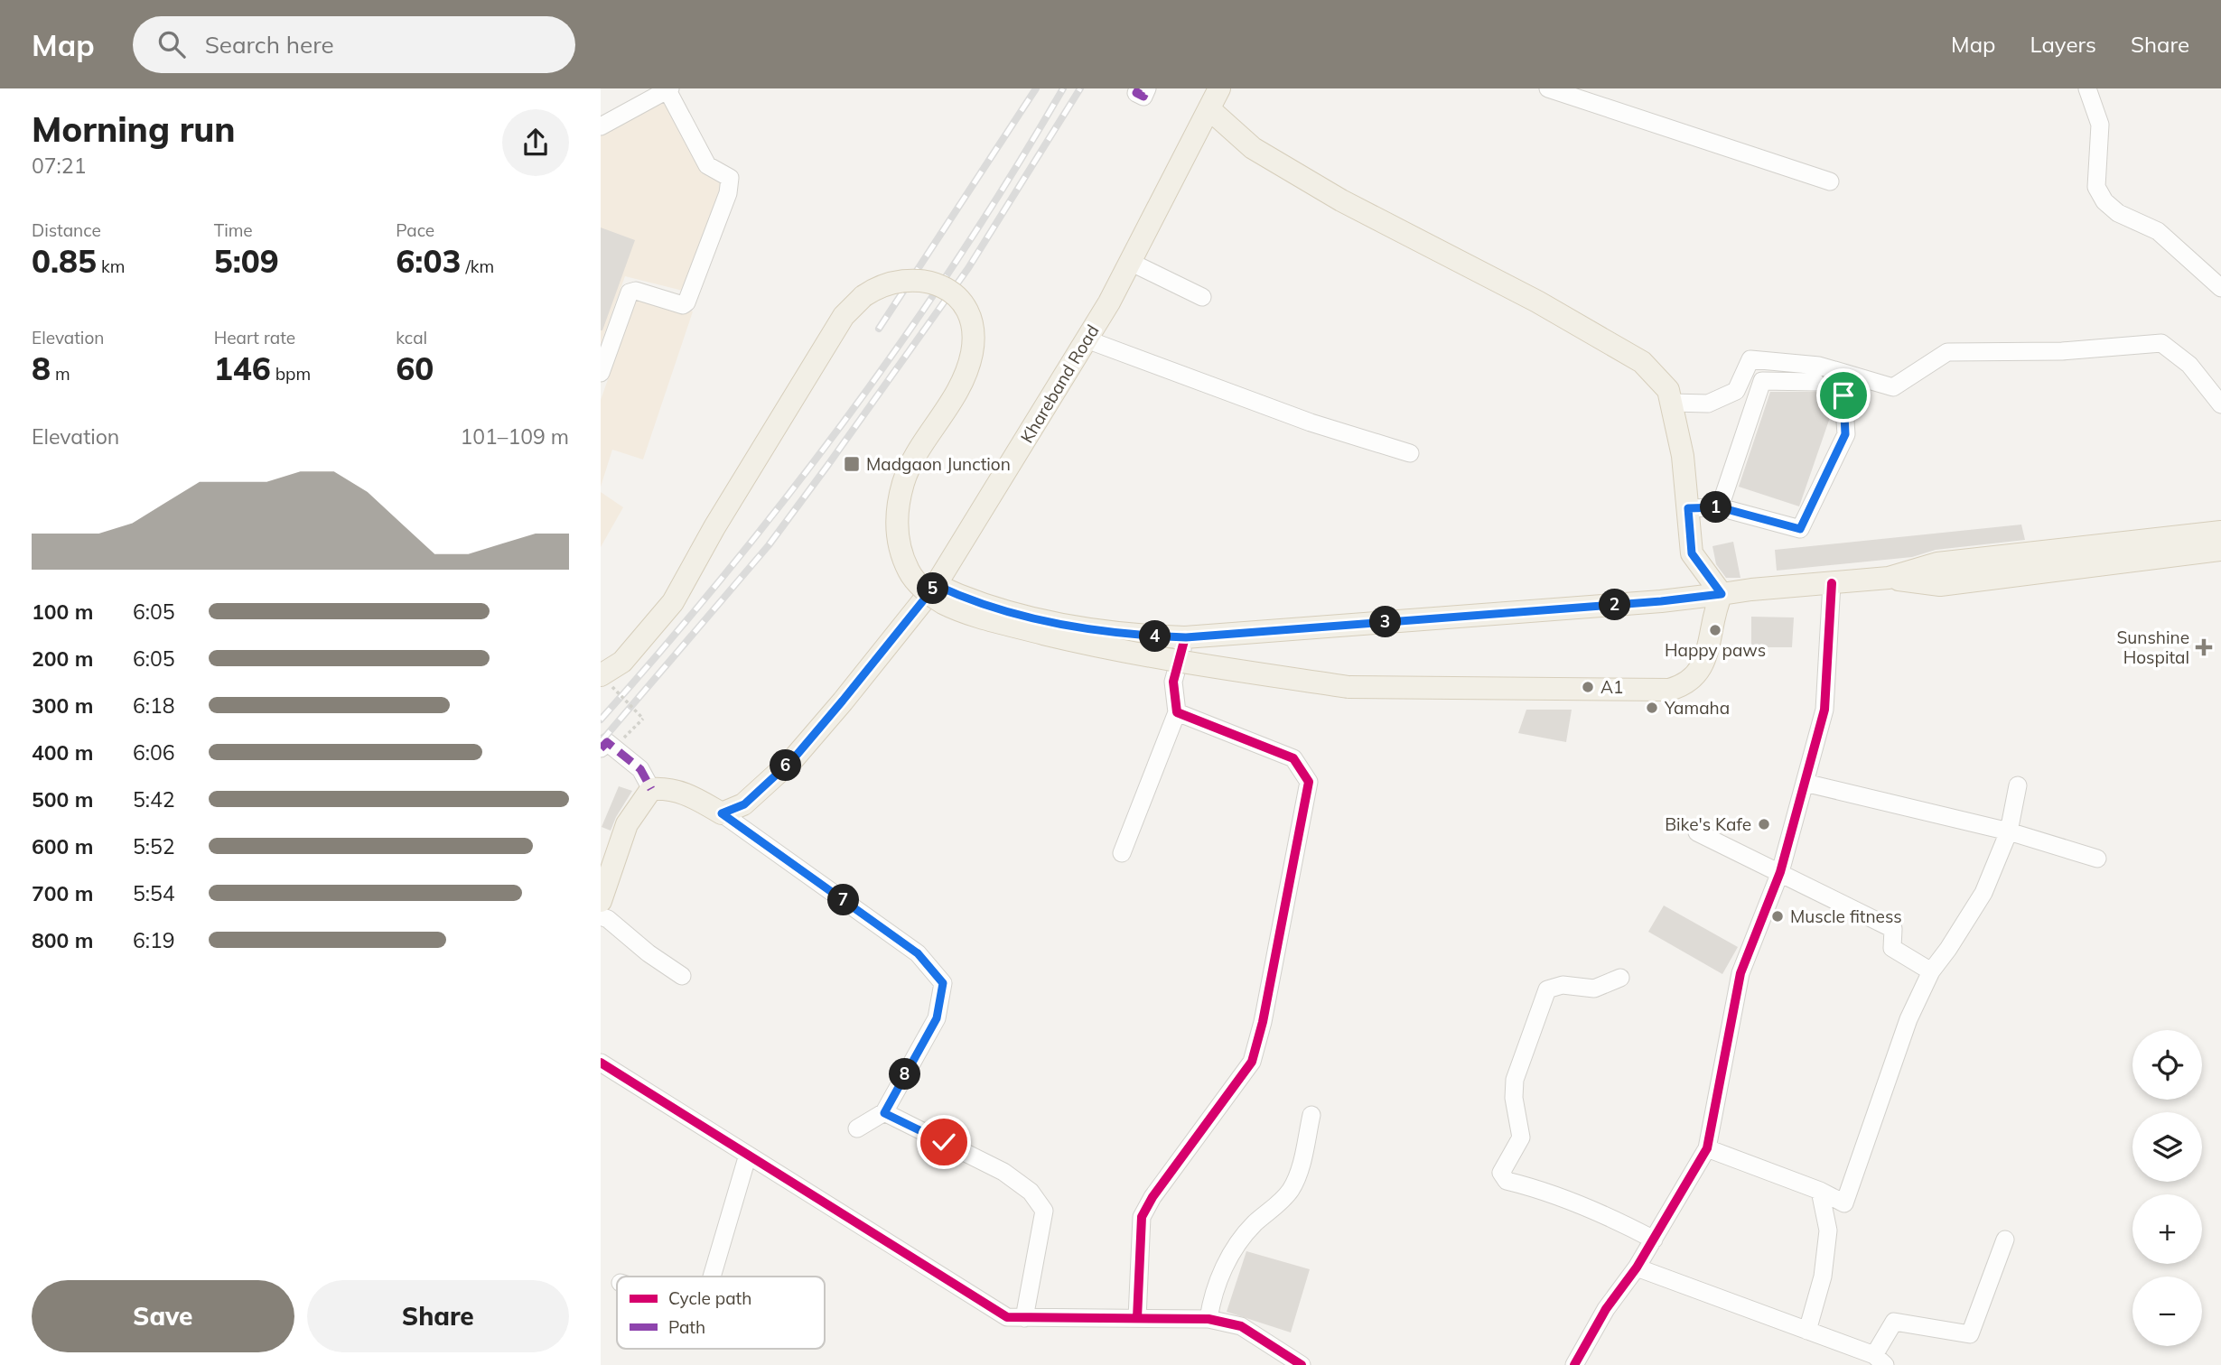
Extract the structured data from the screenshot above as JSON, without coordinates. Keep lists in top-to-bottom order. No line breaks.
{"streets":{"main road":["Khareband Road"]},"places":{"transit":["Madgaon Junction"],"other":["Happy paws","A1","Yamaha","Bike's Kafe","Muscle fitness"],"health":["Sunshine Hospital"]},"legend":["Cycle path","Path"],"page":{"header":"Map","search":"Search here","nav":["Map","Layers","Share"],"heading":["Morning run","07:21"],"stats":[["Distance","0.85 km"],["Time","5:09"],["Pace","6:03 /km"],["Elevation","8 m"],["Heart rate","146 bpm"],["kcal","60"]],"chart":["Elevation","101–109 m"],"pins":["1","5","2","3","4","6","7","8"],"list":[{"name":"100 m","note":"6:05"},{"name":"200 m","note":"6:05"},{"name":"300 m","note":"6:18"},{"name":"400 m","note":"6:06"},{"name":"500 m","note":"5:42"},{"name":"600 m","note":"5:52"},{"name":"700 m","note":"5:54"},{"name":"800 m","note":"6:19"}],"map_buttons":["+","−"],"buttons":["Save","Share"]}}
